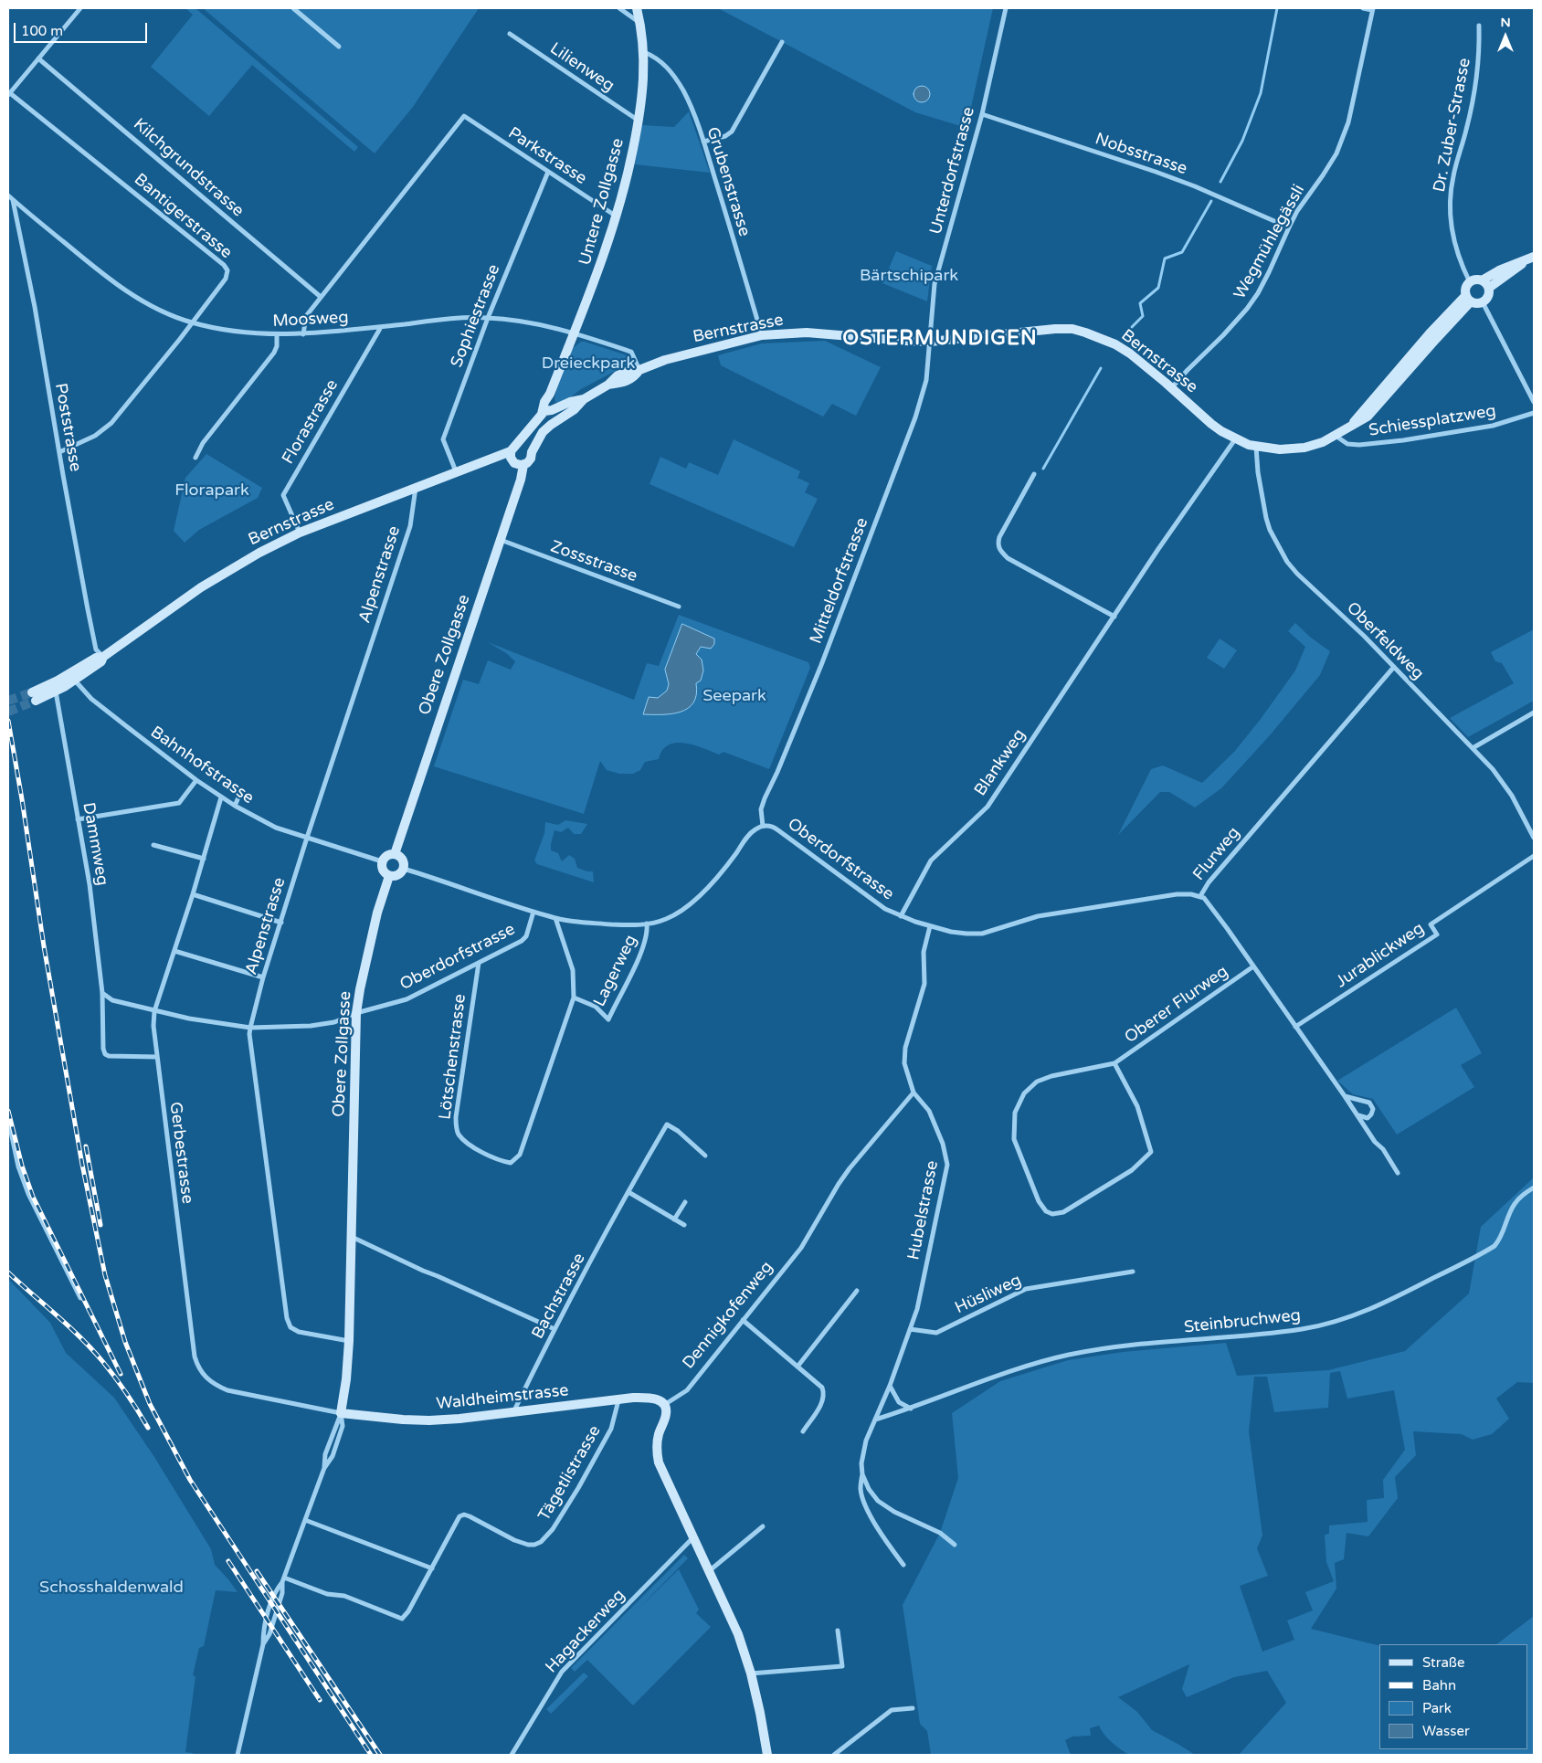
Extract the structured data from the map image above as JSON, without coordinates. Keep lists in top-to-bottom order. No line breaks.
{"streets":{"street":["Lilienweg","Dr. Zuber-Strasse","Nobsstrasse","Parkstrasse","Kilchgrundstrasse","Unterdorfstrasse","Grubenstrasse","Untere Zollgasse","Bantigerstrasse","Wegmühlegässli","Sophiestrasse","Moosweg","Bernstrasse","Schiessplatzweg","Florastrasse","Poststrasse","Zossstrasse","Alpenstrasse","Mitteldorfstrasse","Oberfeldweg","Obere Zollgasse","Blankweg","Bahnhofstrasse","Dammweg","Flurweg","Oberdorfstrasse","Jurablickweg","Lagerweg","Oberer Flurweg","Lötschenstrasse","Gerbestrasse","Hubelstrasse","Hüsliweg","Bachstrasse","Dennigkofenweg","Steinbruchweg","Waldheimstrasse","Tägetlistrasse","Hagackerweg"]},"crossings":[["Lilienweg","Untere Zollgasse"],["Dr. Zuber-Strasse","Bernstrasse"],["Nobsstrasse","Unterdorfstrasse"],["Nobsstrasse","Wegmühlegässli"],["Parkstrasse","Kilchgrundstrasse"],["Parkstrasse","Untere Zollgasse"],["Parkstrasse","Sophiestrasse"],["Unterdorfstrasse","Bernstrasse"],["Unterdorfstrasse","Mitteldorfstrasse"],["Grubenstrasse","Untere Zollgasse"],["Grubenstrasse","Bernstrasse"],["Untere Zollgasse","Moosweg"],["Untere Zollgasse","Bernstrasse"],["Bantigerstrasse","Moosweg"],["Bantigerstrasse","Poststrasse"],["Wegmühlegässli","Bernstrasse"],["Sophiestrasse","Moosweg"],["Sophiestrasse","Bernstrasse"],["Moosweg","Bernstrasse"],["Moosweg","Florastrasse"],["Moosweg","Poststrasse"],["Bernstrasse","Schiessplatzweg"],["Bernstrasse","Florastrasse"],["Bernstrasse","Poststrasse"],["Bernstrasse","Alpenstrasse"],["Bernstrasse","Mitteldorfstrasse"],["Bernstrasse","Oberfeldweg"],["Bernstrasse","Obere Zollgasse"],["Bernstrasse","Blankweg"],["Bernstrasse","Bahnhofstrasse"],["Bernstrasse","Dammweg"],["Zossstrasse","Obere Zollgasse"],["Alpenstrasse","Obere Zollgasse"],["Alpenstrasse","Bahnhofstrasse"],["Alpenstrasse","Oberdorfstrasse"],["Mitteldorfstrasse","Oberdorfstrasse"],["Oberfeldweg","Flurweg"],["Obere Zollgasse","Bahnhofstrasse"],["Obere Zollgasse","Oberdorfstrasse"],["Obere Zollgasse","Gerbestrasse"],["Obere Zollgasse","Waldheimstrasse"],["Obere Zollgasse","Tägetlistrasse"],["Blankweg","Oberdorfstrasse"],["Bahnhofstrasse","Gerbestrasse"],["Dammweg","Oberdorfstrasse"],["Dammweg","Gerbestrasse"],["Flurweg","Oberdorfstrasse"],["Flurweg","Hubelstrasse"],["Oberdorfstrasse","Lagerweg"],["Oberdorfstrasse","Lötschenstrasse"],["Oberdorfstrasse","Gerbestrasse"],["Oberdorfstrasse","Hubelstrasse"],["Lagerweg","Lötschenstrasse"],["Gerbestrasse","Waldheimstrasse"],["Hubelstrasse","Hüsliweg"],["Hubelstrasse","Dennigkofenweg"],["Hubelstrasse","Steinbruchweg"],["Bachstrasse","Waldheimstrasse"],["Dennigkofenweg","Waldheimstrasse"],["Waldheimstrasse","Tägetlistrasse"]],"districts":["OSTERMUNDIGEN"],"parks":["Bärtschipark","Dreieckpark","Florapark","Seepark","Schosshaldenwald"],"legend":["Straße","Bahn","Park","Wasser"],"scale_bar":"100 m","north":"top"}
